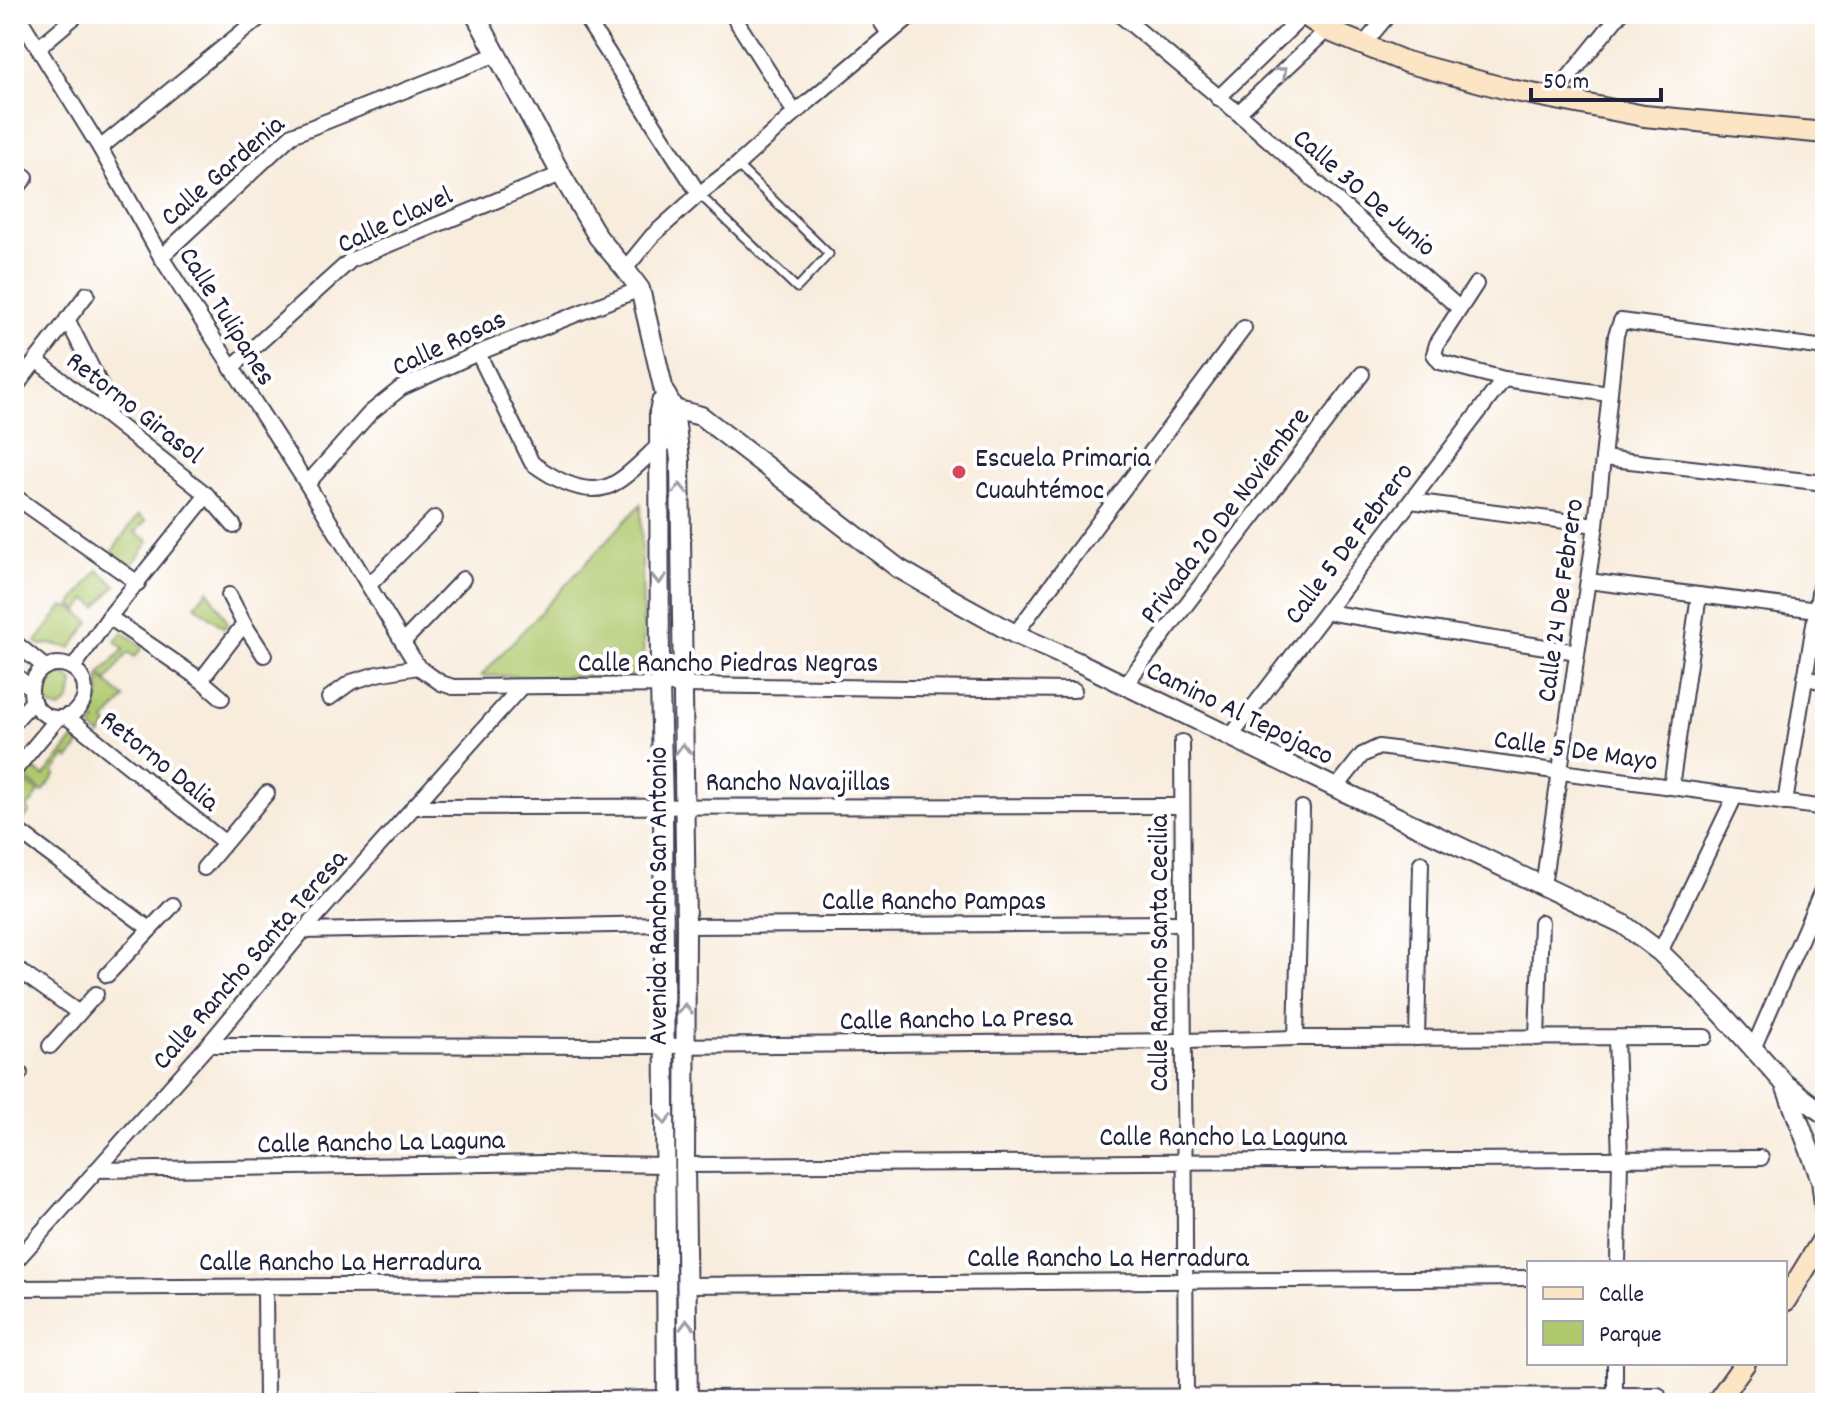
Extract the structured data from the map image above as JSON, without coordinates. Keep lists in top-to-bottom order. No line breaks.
{"streets":{"street":["Calle Gardenia","Calle 30 De Junio","Calle Clavel","Calle Tulipanes","Calle Rosas","Retorno Girasol","Privada 20 De Noviembre","Calle 5 De Febrero","Calle 24 De Febrero","Calle Rancho Piedras Negras","Camino Al Tepojaco","Calle 5 De Mayo","Retorno Dalia","Rancho Navajillas","Avenida Rancho San Antonio","Calle Rancho Pampas","Calle Rancho Santa Cecilia","Calle Rancho Santa Teresa","Calle Rancho La Presa","Calle Rancho La Laguna","Calle Rancho La Herradura"]},"crossings":[["Calle Gardenia","Calle Tulipanes"],["Calle Gardenia","Avenida Rancho San Antonio"],["Calle Clavel","Calle Tulipanes"],["Calle Clavel","Avenida Rancho San Antonio"],["Calle Tulipanes","Calle Rosas"],["Calle Tulipanes","Calle Rancho Piedras Negras"],["Calle Rosas","Avenida Rancho San Antonio"],["Privada 20 De Noviembre","Camino Al Tepojaco"],["Calle 5 De Febrero","Camino Al Tepojaco"],["Calle 24 De Febrero","Camino Al Tepojaco"],["Calle 24 De Febrero","Calle 5 De Mayo"],["Calle Rancho Piedras Negras","Avenida Rancho San Antonio"],["Calle Rancho Piedras Negras","Calle Rancho Santa Teresa"],["Camino Al Tepojaco","Calle 5 De Mayo"],["Camino Al Tepojaco","Avenida Rancho San Antonio"],["Rancho Navajillas","Avenida Rancho San Antonio"],["Rancho Navajillas","Calle Rancho Santa Cecilia"],["Rancho Navajillas","Calle Rancho Santa Teresa"],["Avenida Rancho San Antonio","Calle Rancho Pampas"],["Avenida Rancho San Antonio","Calle Rancho La Presa"],["Avenida Rancho San Antonio","Calle Rancho La Laguna"],["Avenida Rancho San Antonio","Calle Rancho La Herradura"],["Calle Rancho Pampas","Calle Rancho Santa Cecilia"],["Calle Rancho Santa Cecilia","Calle Rancho La Presa"],["Calle Rancho Santa Cecilia","Calle Rancho La Laguna"],["Calle Rancho Santa Cecilia","Calle Rancho La Herradura"],["Calle Rancho Santa Teresa","Calle Rancho La Presa"],["Calle Rancho Santa Teresa","Calle Rancho La Laguna"]],"places":["Escuela Primaria Cuauhtémoc"],"legend":["Calle","Parque"],"scale_bar":"50 m"}
